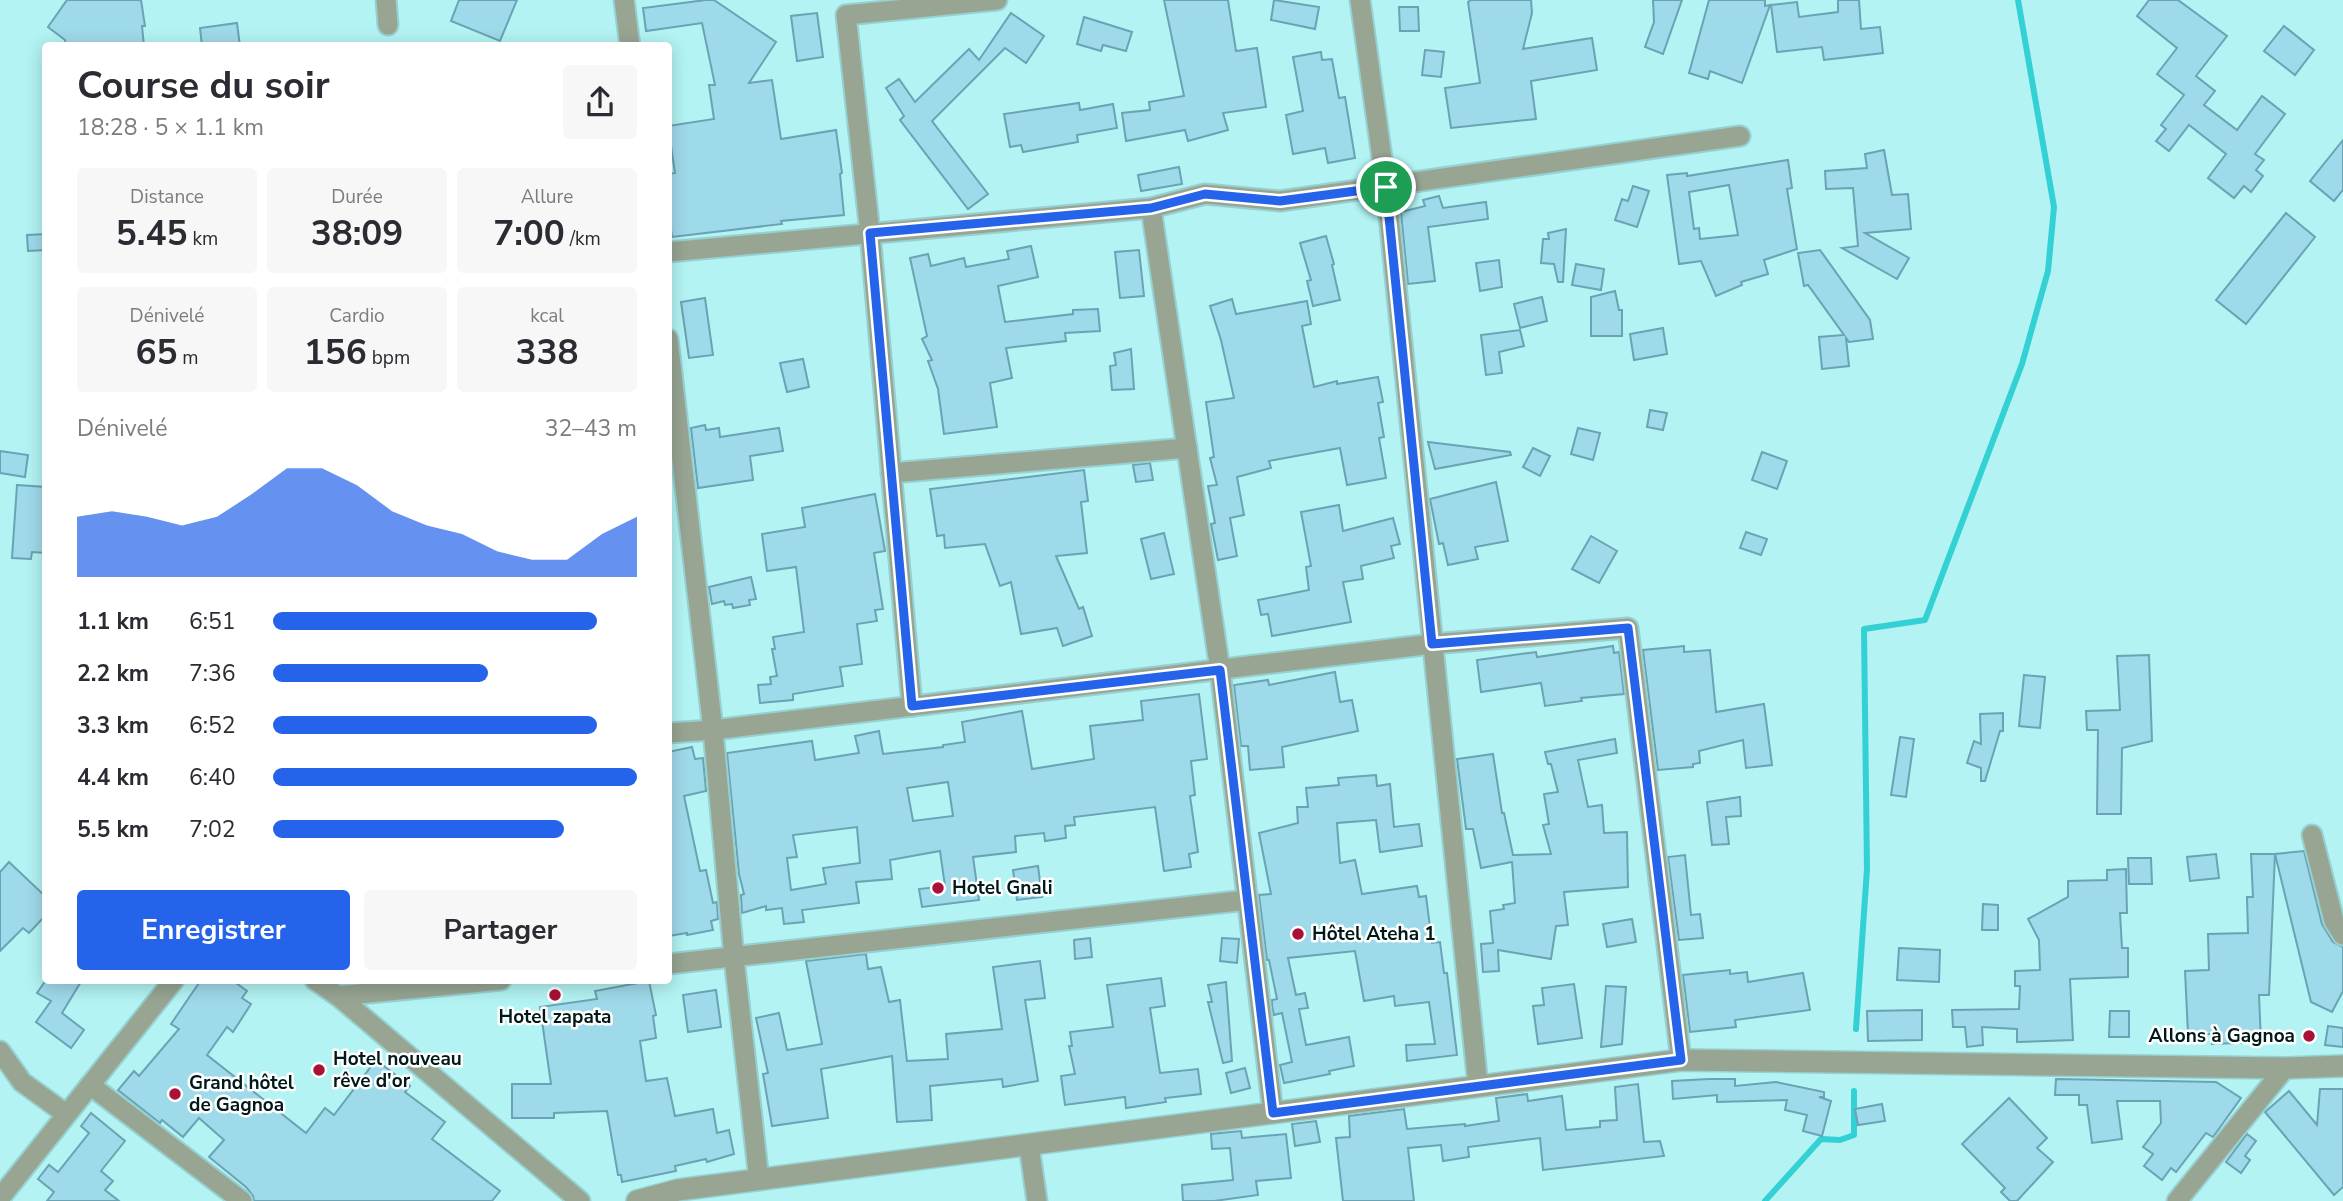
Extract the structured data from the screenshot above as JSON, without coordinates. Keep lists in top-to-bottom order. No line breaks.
{"places":["Hotel Gnali","Hôtel Ateha 1","Hotel zapata","Allons à Gagnoa","Hotel nouveau rêve d'or","Grand hôtel de Gagnoa"],"page":{"heading":["Course du soir","18:28 · 5 × 1.1 km"],"stats":[["Distance","5.45 km"],["Durée","38:09"],["Allure","7:00 /km"],["Dénivelé","65 m"],["Cardio","156 bpm"],["kcal","338"]],"chart":["Dénivelé","32–43 m"],"list":[{"name":"1.1 km","note":"6:51"},{"name":"2.2 km","note":"7:36"},{"name":"3.3 km","note":"6:52"},{"name":"4.4 km","note":"6:40"},{"name":"5.5 km","note":"7:02"}],"buttons":["Enregistrer","Partager"]}}
